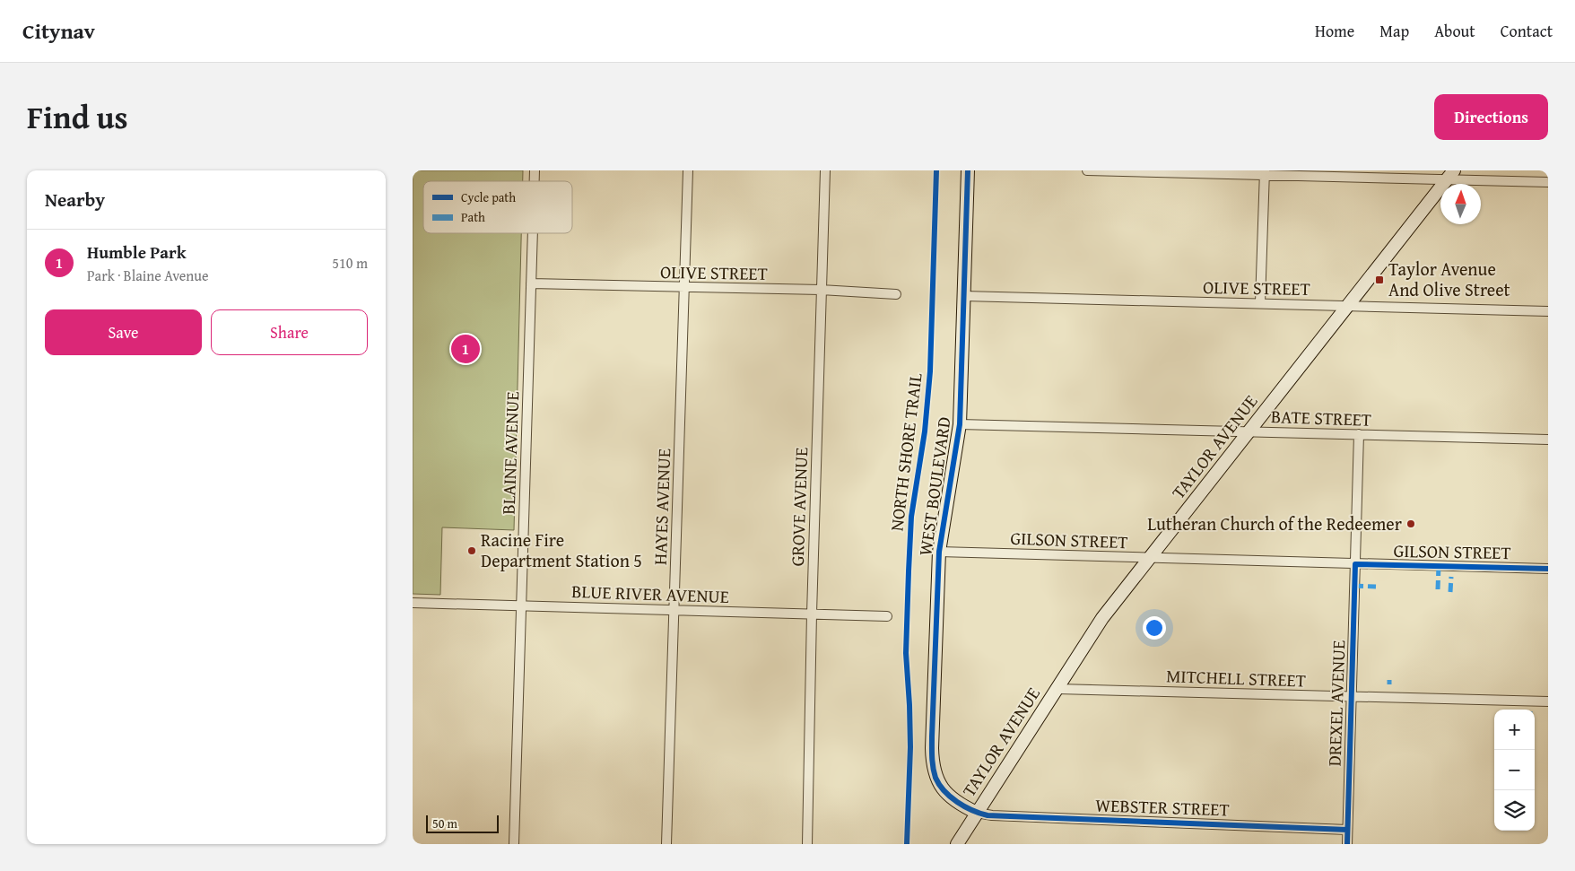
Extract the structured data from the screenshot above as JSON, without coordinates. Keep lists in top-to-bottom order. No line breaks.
{"streets":{"street":["OLIVE STREET","BATE STREET","TAYLOR AVENUE","BLAINE AVENUE","WEST BOULEVARD","HAYES AVENUE","GROVE AVENUE","GILSON STREET","BLUE RIVER AVENUE","MITCHELL STREET","DREXEL AVENUE","WEBSTER STREET"],"cycle path":["NORTH SHORE TRAIL"]},"crossings":[["OLIVE STREET","TAYLOR AVENUE"],["OLIVE STREET","BLAINE AVENUE"],["OLIVE STREET","WEST BOULEVARD"],["OLIVE STREET","HAYES AVENUE"],["OLIVE STREET","GROVE AVENUE"],["BATE STREET","TAYLOR AVENUE"],["BATE STREET","WEST BOULEVARD"],["BATE STREET","DREXEL AVENUE"],["TAYLOR AVENUE","WEST BOULEVARD"],["TAYLOR AVENUE","GILSON STREET"],["TAYLOR AVENUE","MITCHELL STREET"],["TAYLOR AVENUE","WEBSTER STREET"],["BLAINE AVENUE","BLUE RIVER AVENUE"],["WEST BOULEVARD","GILSON STREET"],["WEST BOULEVARD","WEBSTER STREET"],["HAYES AVENUE","BLUE RIVER AVENUE"],["GROVE AVENUE","BLUE RIVER AVENUE"],["GILSON STREET","DREXEL AVENUE"],["MITCHELL STREET","DREXEL AVENUE"],["DREXEL AVENUE","WEBSTER STREET"]],"places":{"transit":["Taylor Avenue And Olive Street"],"other":["Lutheran Church of the Redeemer","Racine Fire Department Station 5"]},"legend":["Cycle path","Path"],"scale_bar":"50 m","north":"top","page":{"header":"Citynav","nav":["Home","Map","About","Contact"],"title":"Find us","buttons":["Directions",["Save","Share"]],"heading":"Nearby","list":[{"mark":"1","name":"Humble Park","note":"Park · Blaine Avenue","value":"510 m"}],"pins":"1","map_buttons":["+","−"],"scale":"50 m"}}
